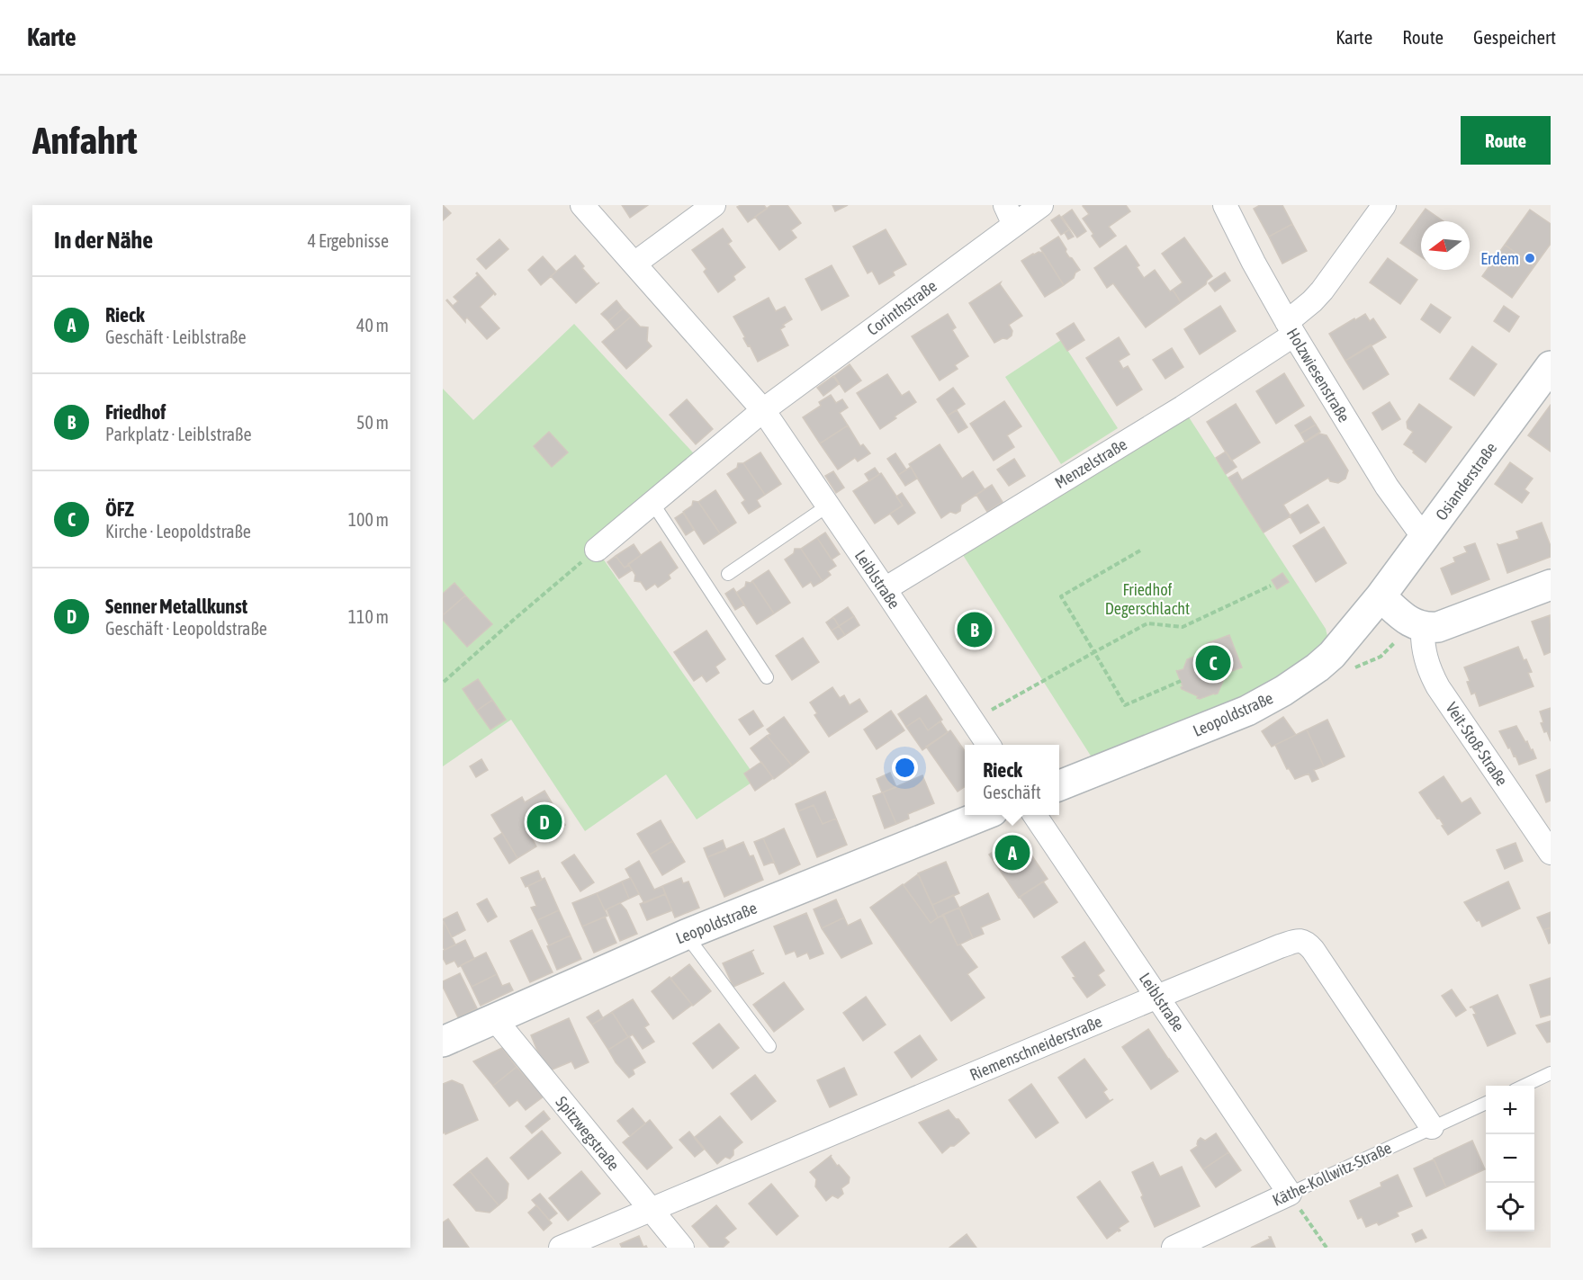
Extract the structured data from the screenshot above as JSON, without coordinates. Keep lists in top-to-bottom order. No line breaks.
{"streets":{"street":["Corinthstraße","Holzwiesenstraße","Menzelstraße","Osianderstraße","Leiblstraße","Leopoldstraße","Veit-Stoß-Straße","Riemenschneiderstraße","Spitzwegstraße","Käthe-Kollwitz-Straße"]},"crossings":[["Corinthstraße","Leiblstraße"],["Holzwiesenstraße","Menzelstraße"],["Holzwiesenstraße","Osianderstraße"],["Menzelstraße","Leiblstraße"],["Osianderstraße","Leopoldstraße"],["Leiblstraße","Riemenschneiderstraße"],["Leiblstraße","Käthe-Kollwitz-Straße"],["Leopoldstraße","Spitzwegstraße"],["Riemenschneiderstraße","Spitzwegstraße"],["Riemenschneiderstraße","Käthe-Kollwitz-Straße"]],"parks":["Friedhof Degerschlacht"],"places":["Erdem"],"north":"left","page":{"header":"Karte","nav":["Karte","Route","Gespeichert"],"buttons":"Route","title":"Anfahrt","heading":["In der Nähe","4 Ergebnisse"],"list":[{"mark":"A","name":"Rieck","note":"Geschäft · Leiblstraße","value":"40 m"},{"mark":"B","name":"Friedhof","note":"Parkplatz · Leiblstraße","value":"50 m"},{"mark":"C","name":"ÖFZ","note":"Kirche · Leopoldstraße","value":"100 m"},{"mark":"D","name":"Senner Metallkunst","note":"Geschäft · Leopoldstraße","value":"110 m"}],"pins":["B","C","D","A"],"popup":["Rieck","Geschäft"],"map_buttons":["+","−"]}}
